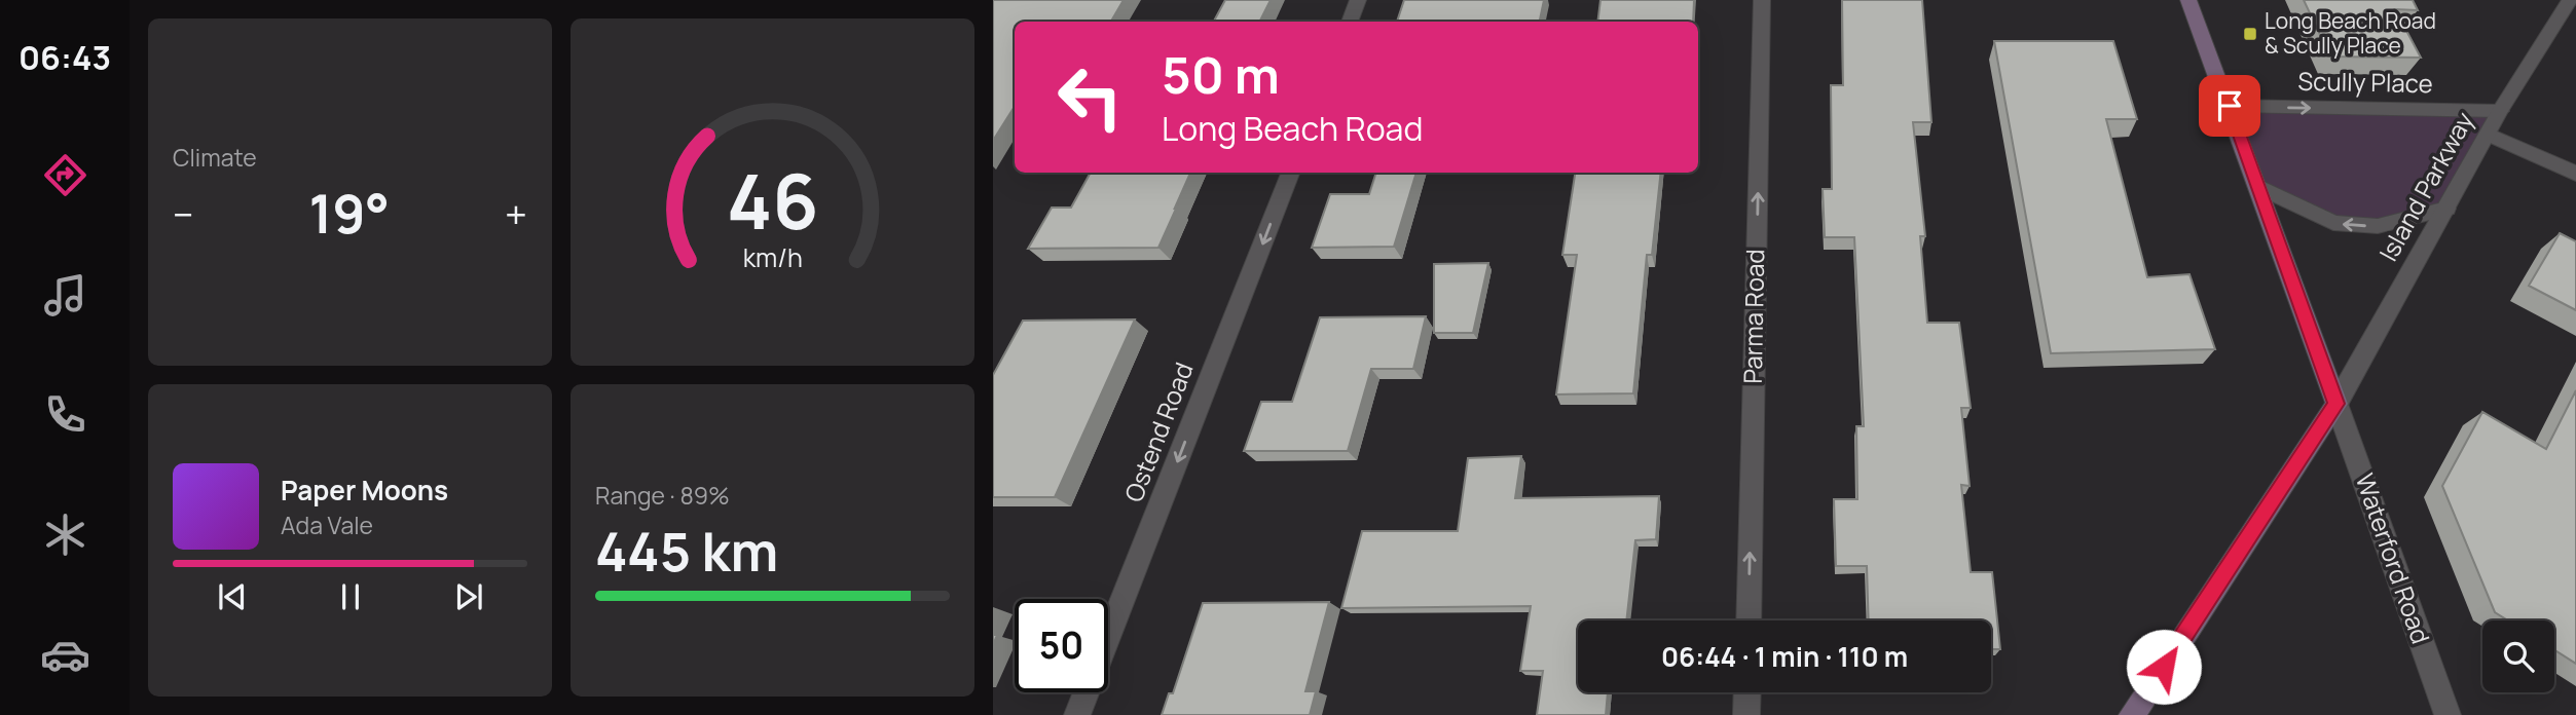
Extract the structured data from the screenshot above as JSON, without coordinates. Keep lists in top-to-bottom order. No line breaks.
{"streets":{"street":["Scully Place","Island Parkway","Parma Road","Ostend Road","Waterford Road"]},"crossings":[["Scully Place","Island Parkway"],["Island Parkway","Waterford Road"]],"one_way":["Parma Road","Ostend Road"],"places":{"transit":["Long Beach Road & Scully Place"]},"page":{"tabs":"06:43","tile":["Climate",["Range · 89%","445 km"]],"turn":["50 m","Long Beach Road"],"heat":["−","19°","+"],"song":["Paper Moons","Ada Vale"],"limit":"50","trip":"06:44 · 1 min · 110 m","gauge":["46","km/h"]}}
